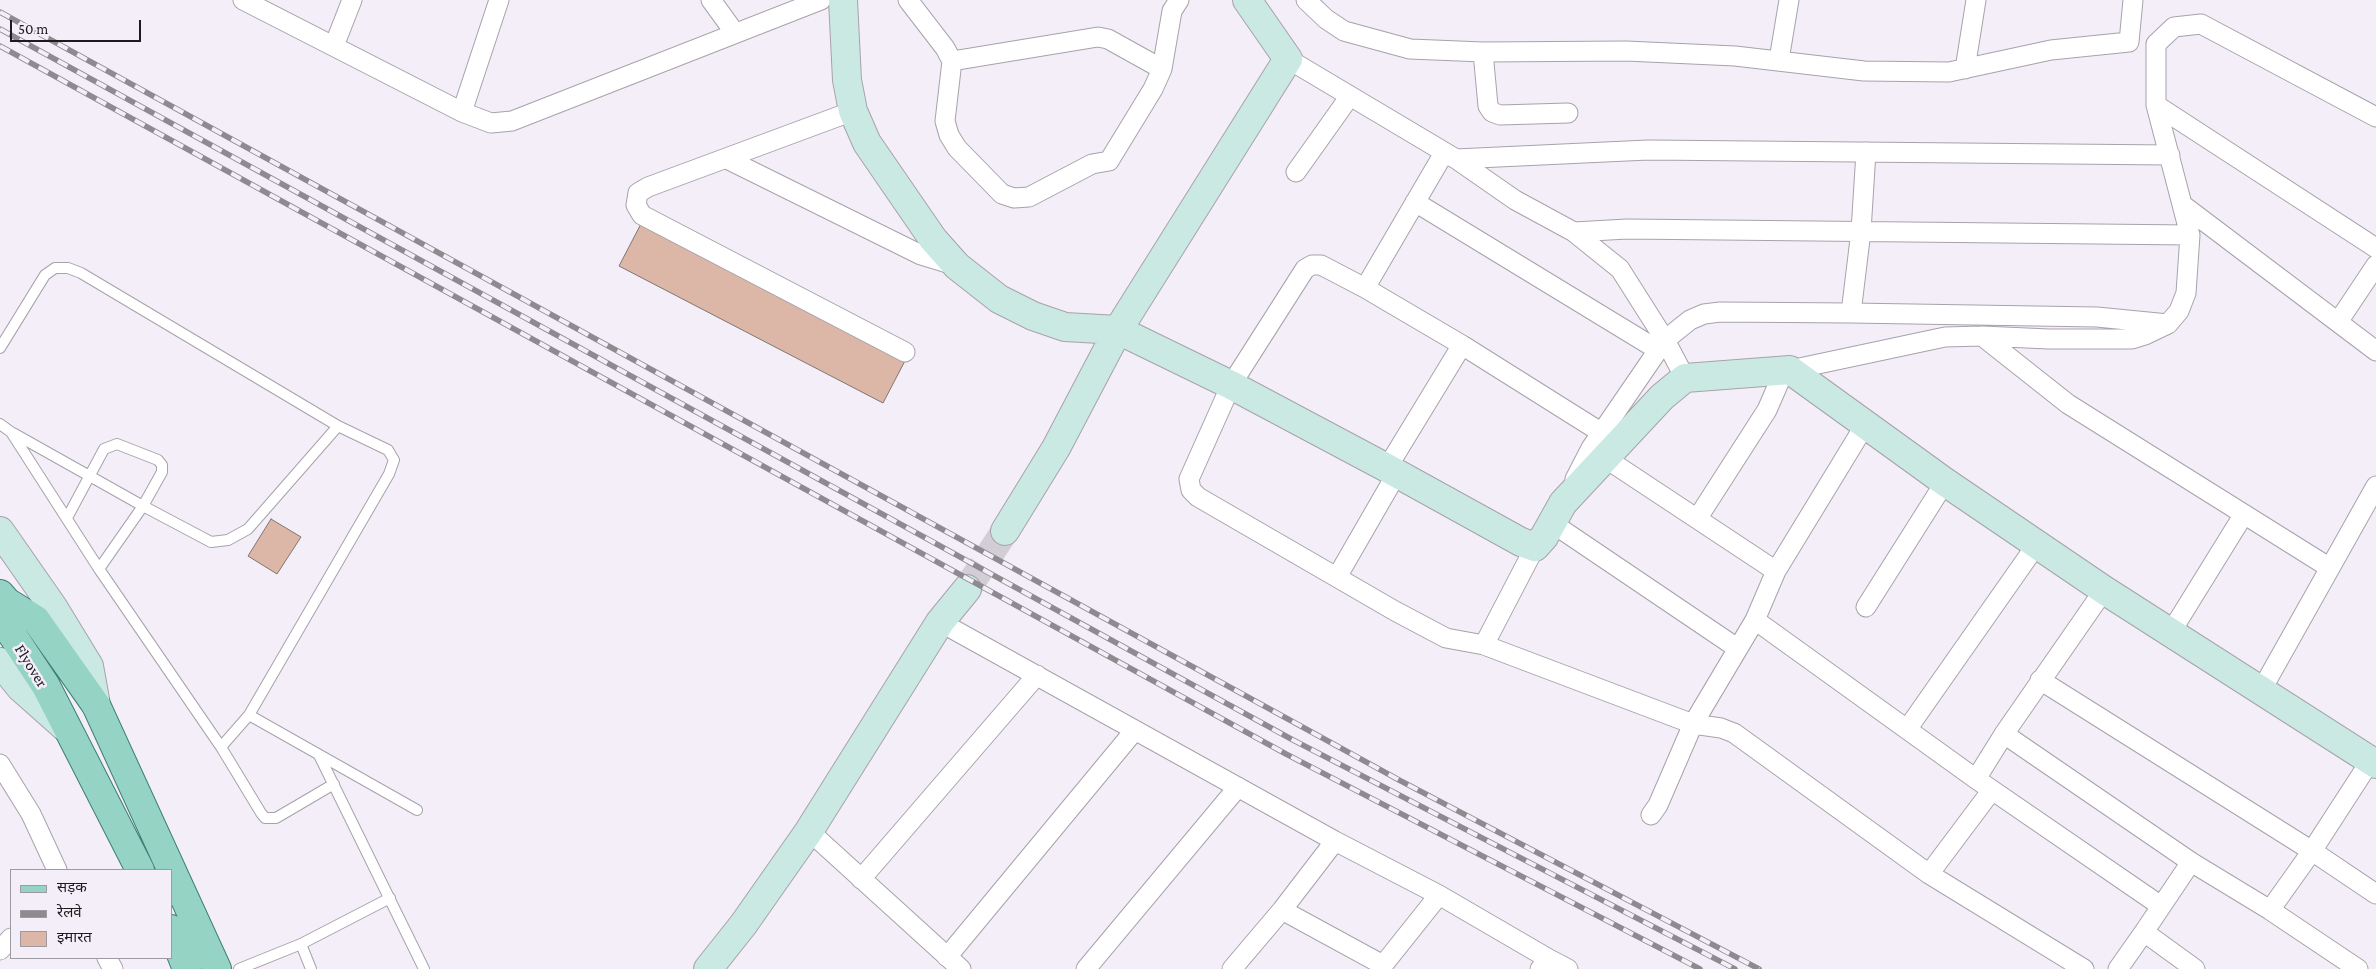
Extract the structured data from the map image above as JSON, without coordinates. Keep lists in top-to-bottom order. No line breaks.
{"streets":{"main road":["Flyover"]},"legend":["सड़क","रेलवे","इमारत"],"scale_bar":"50 m"}
